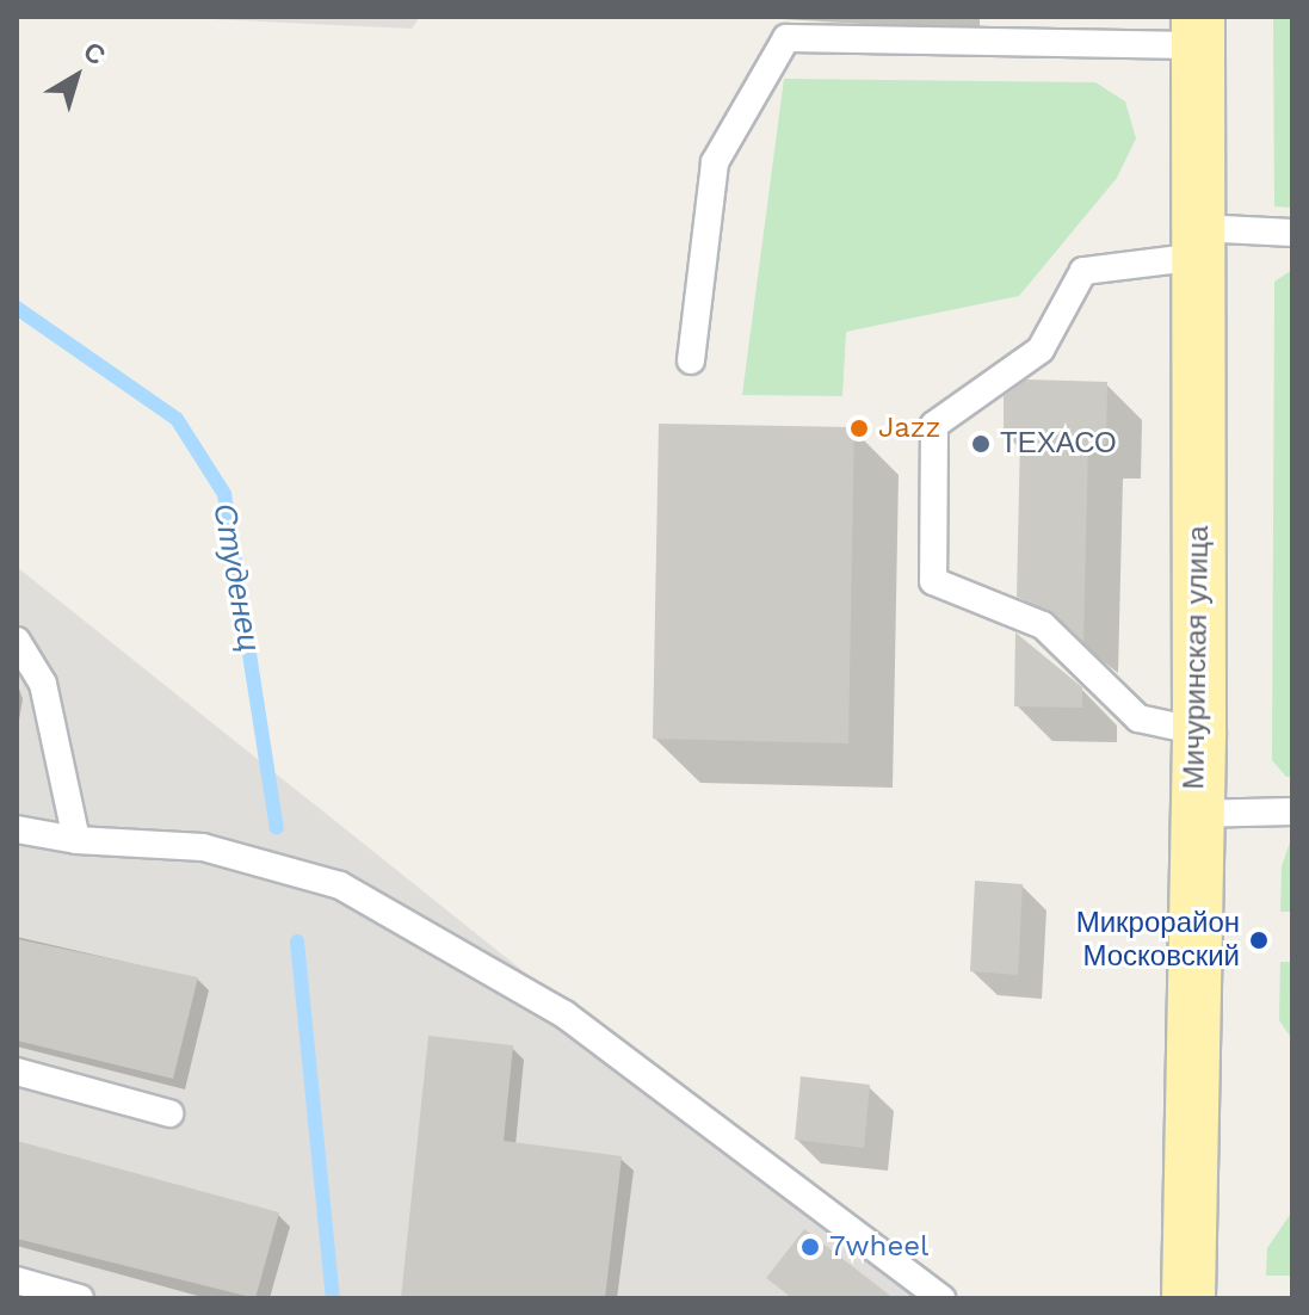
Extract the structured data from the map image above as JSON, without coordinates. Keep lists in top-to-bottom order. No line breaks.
{"streets":{"main road":["Мичуринская улица"]},"water":["Студенец"],"places":["Jazz","ТЕХАСО","Микрорайон Московский","7wheel"],"north":"top right"}
